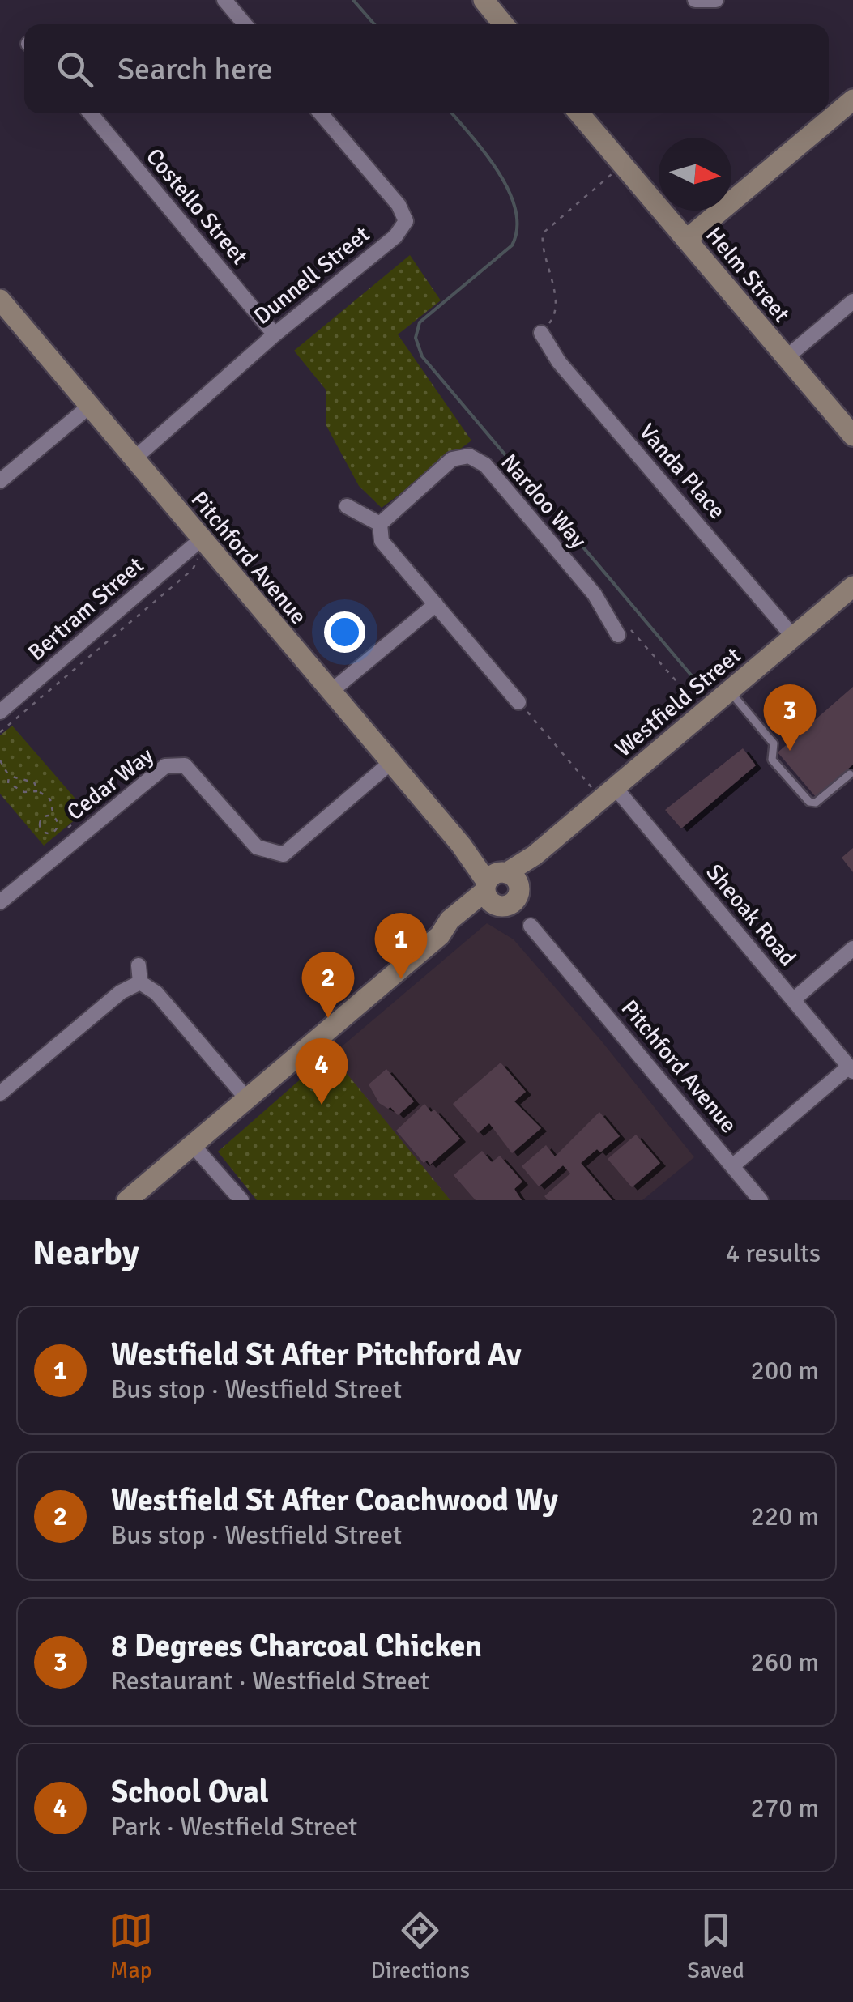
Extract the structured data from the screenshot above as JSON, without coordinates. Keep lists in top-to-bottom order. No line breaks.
{"streets":{"street":["Costello Street","Helm Street","Dunnell Street","Vanda Place","Nardoo Way","Pitchford Avenue","Bertram Street","Westfield Street","Cedar Way","Sheoak Road"]},"crossings":[["Costello Street","Dunnell Street"],["Dunnell Street","Pitchford Avenue"],["Vanda Place","Westfield Street"],["Pitchford Avenue","Bertram Street"],["Pitchford Avenue","Westfield Street"],["Pitchford Avenue","Cedar Way"],["Westfield Street","Sheoak Road"]],"north":"right","page":{"search":"Search here","pins":["3","1","2","4"],"heading":["Nearby","4 results"],"list":[{"mark":"1","name":"Westfield St After Pitchford Av","note":"Bus stop · Westfield Street","value":"200 m"},{"mark":"2","name":"Westfield St After Coachwood Wy","note":"Bus stop · Westfield Street","value":"220 m"},{"mark":"3","name":"8 Degrees Charcoal Chicken","note":"Restaurant · Westfield Street","value":"260 m"},{"mark":"4","name":"School Oval","note":"Park · Westfield Street","value":"270 m"}],"nav":["Map","Directions","Saved"]}}
